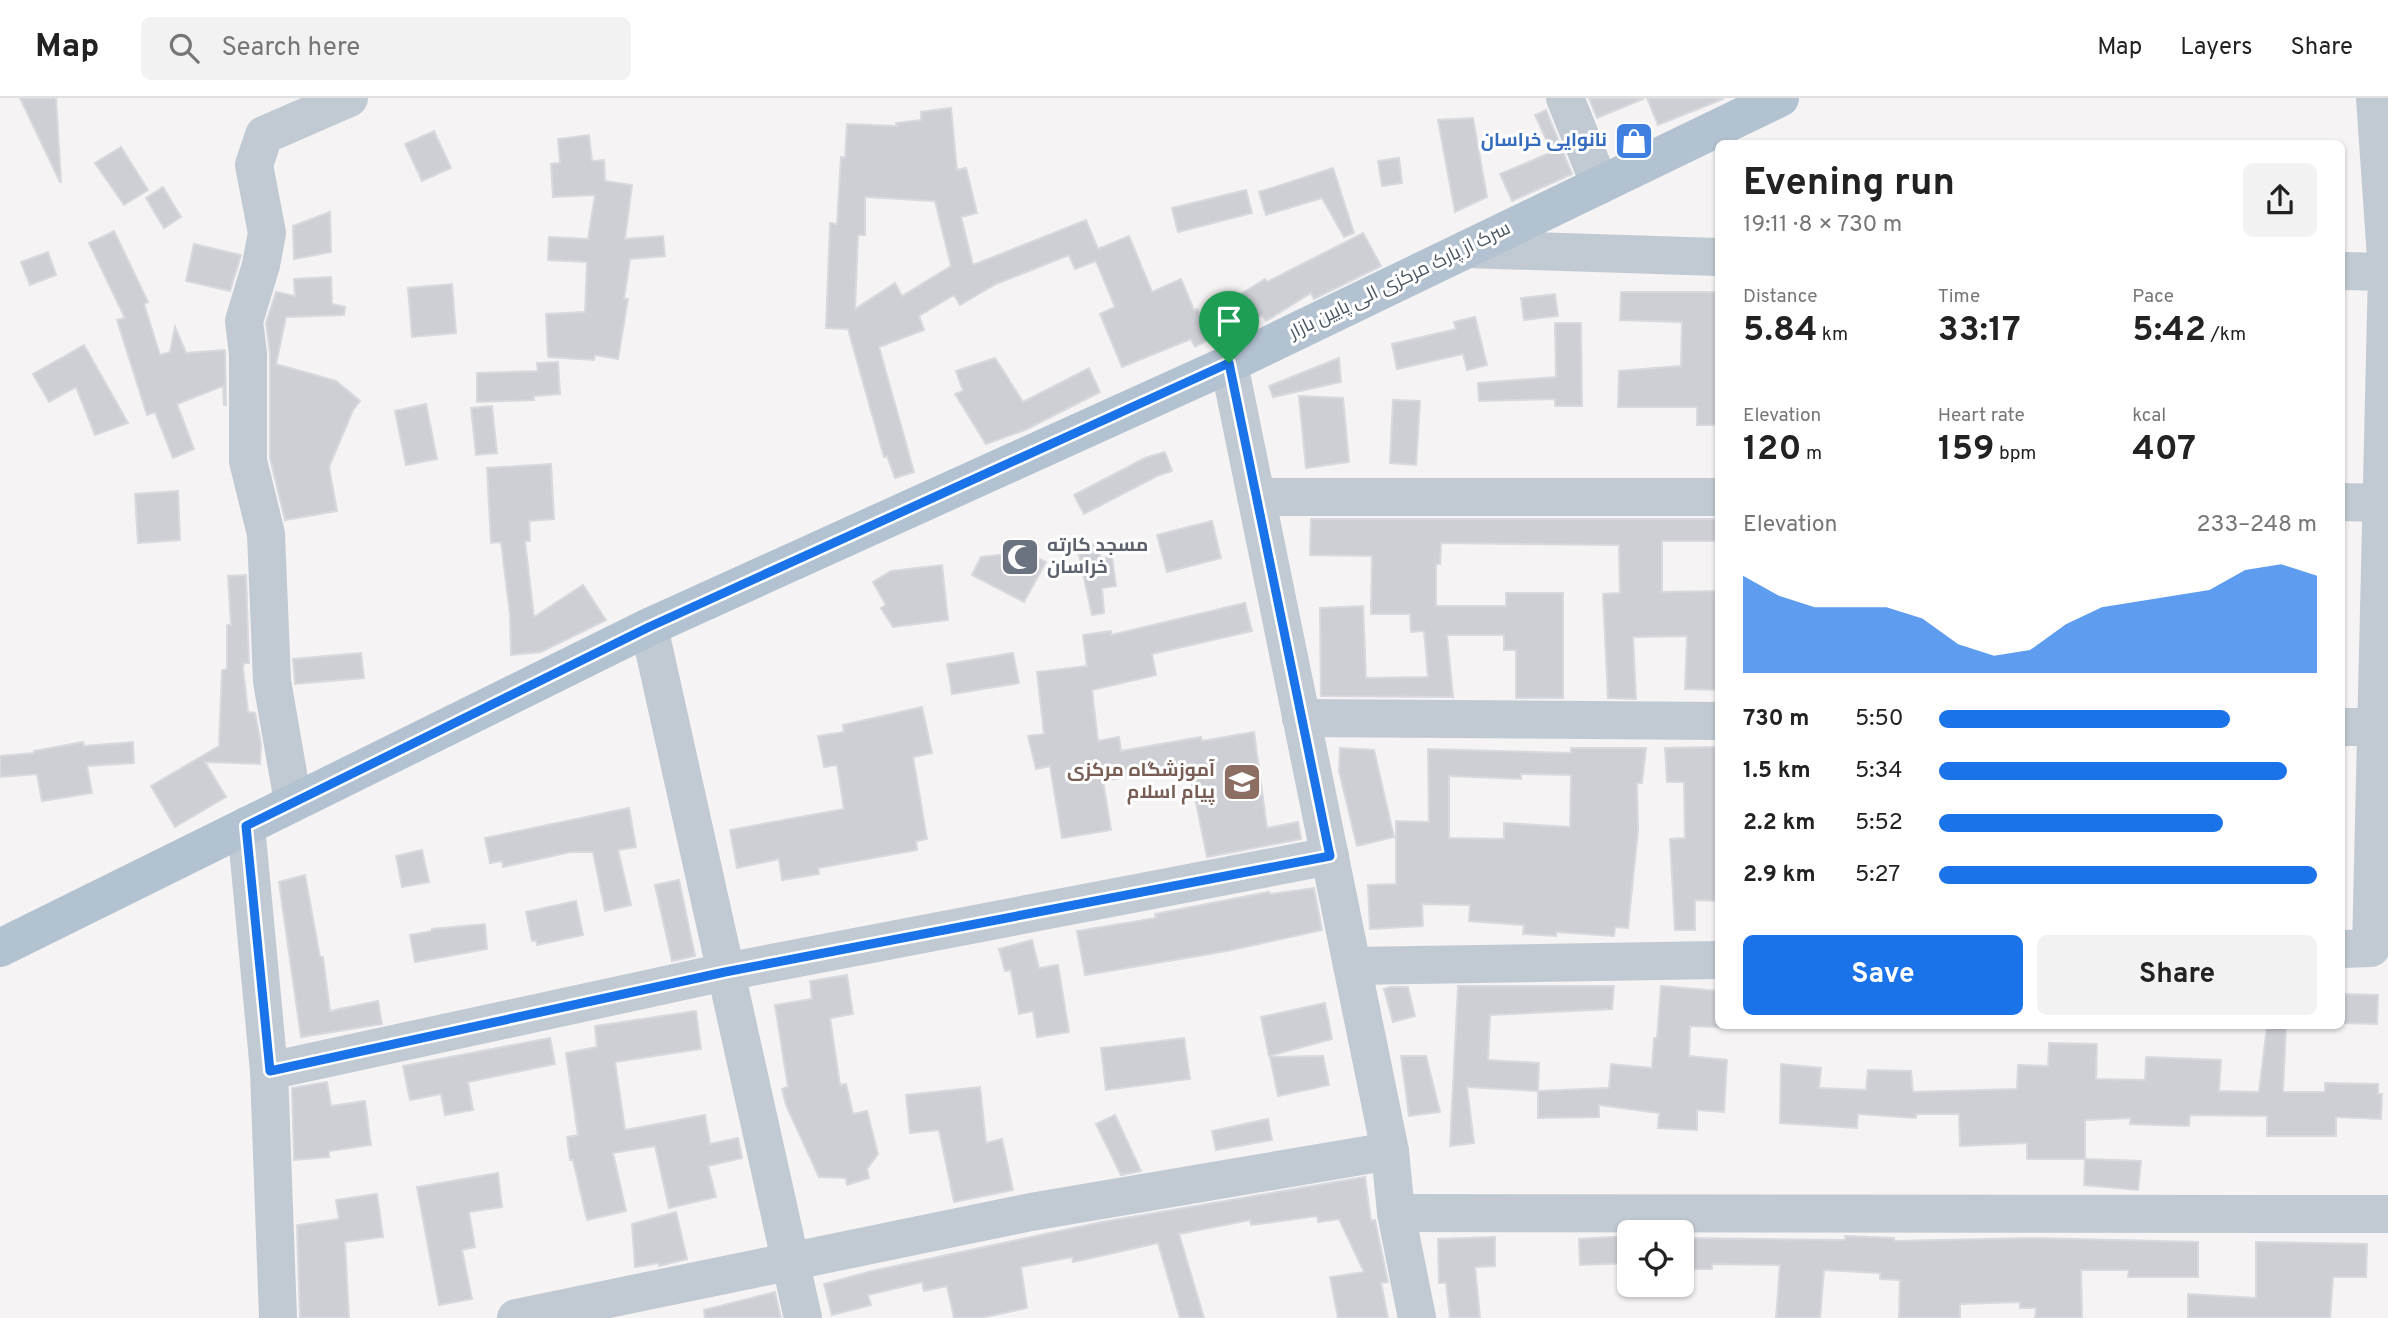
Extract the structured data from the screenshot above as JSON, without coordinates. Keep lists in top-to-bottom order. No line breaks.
{"streets":{"main road":["سرک از پارک مرکزی الی پایین بازار"]},"places":{"shop":["نانوایی خراسان"],"mosque":["مسجد کارته خراسان"],"school or university":["آموزشگاه مرکزی پیام اسلام"]},"page":{"header":"Map","search":"Search here","nav":["Map","Layers","Share"],"heading":["Evening run","19:11 · 8 × 730 m"],"stats":[["Distance","5.84 km"],["Time","33:17"],["Pace","5:42 /km"],["Elevation","120 m"],["Heart rate","159 bpm"],["kcal","407"]],"chart":["Elevation","233–248 m"],"list":[{"name":"730 m","note":"5:50"},{"name":"1.5 km","note":"5:34"},{"name":"2.2 km","note":"5:52"},{"name":"2.9 km","note":"5:27"}],"buttons":["Save","Share"]}}
